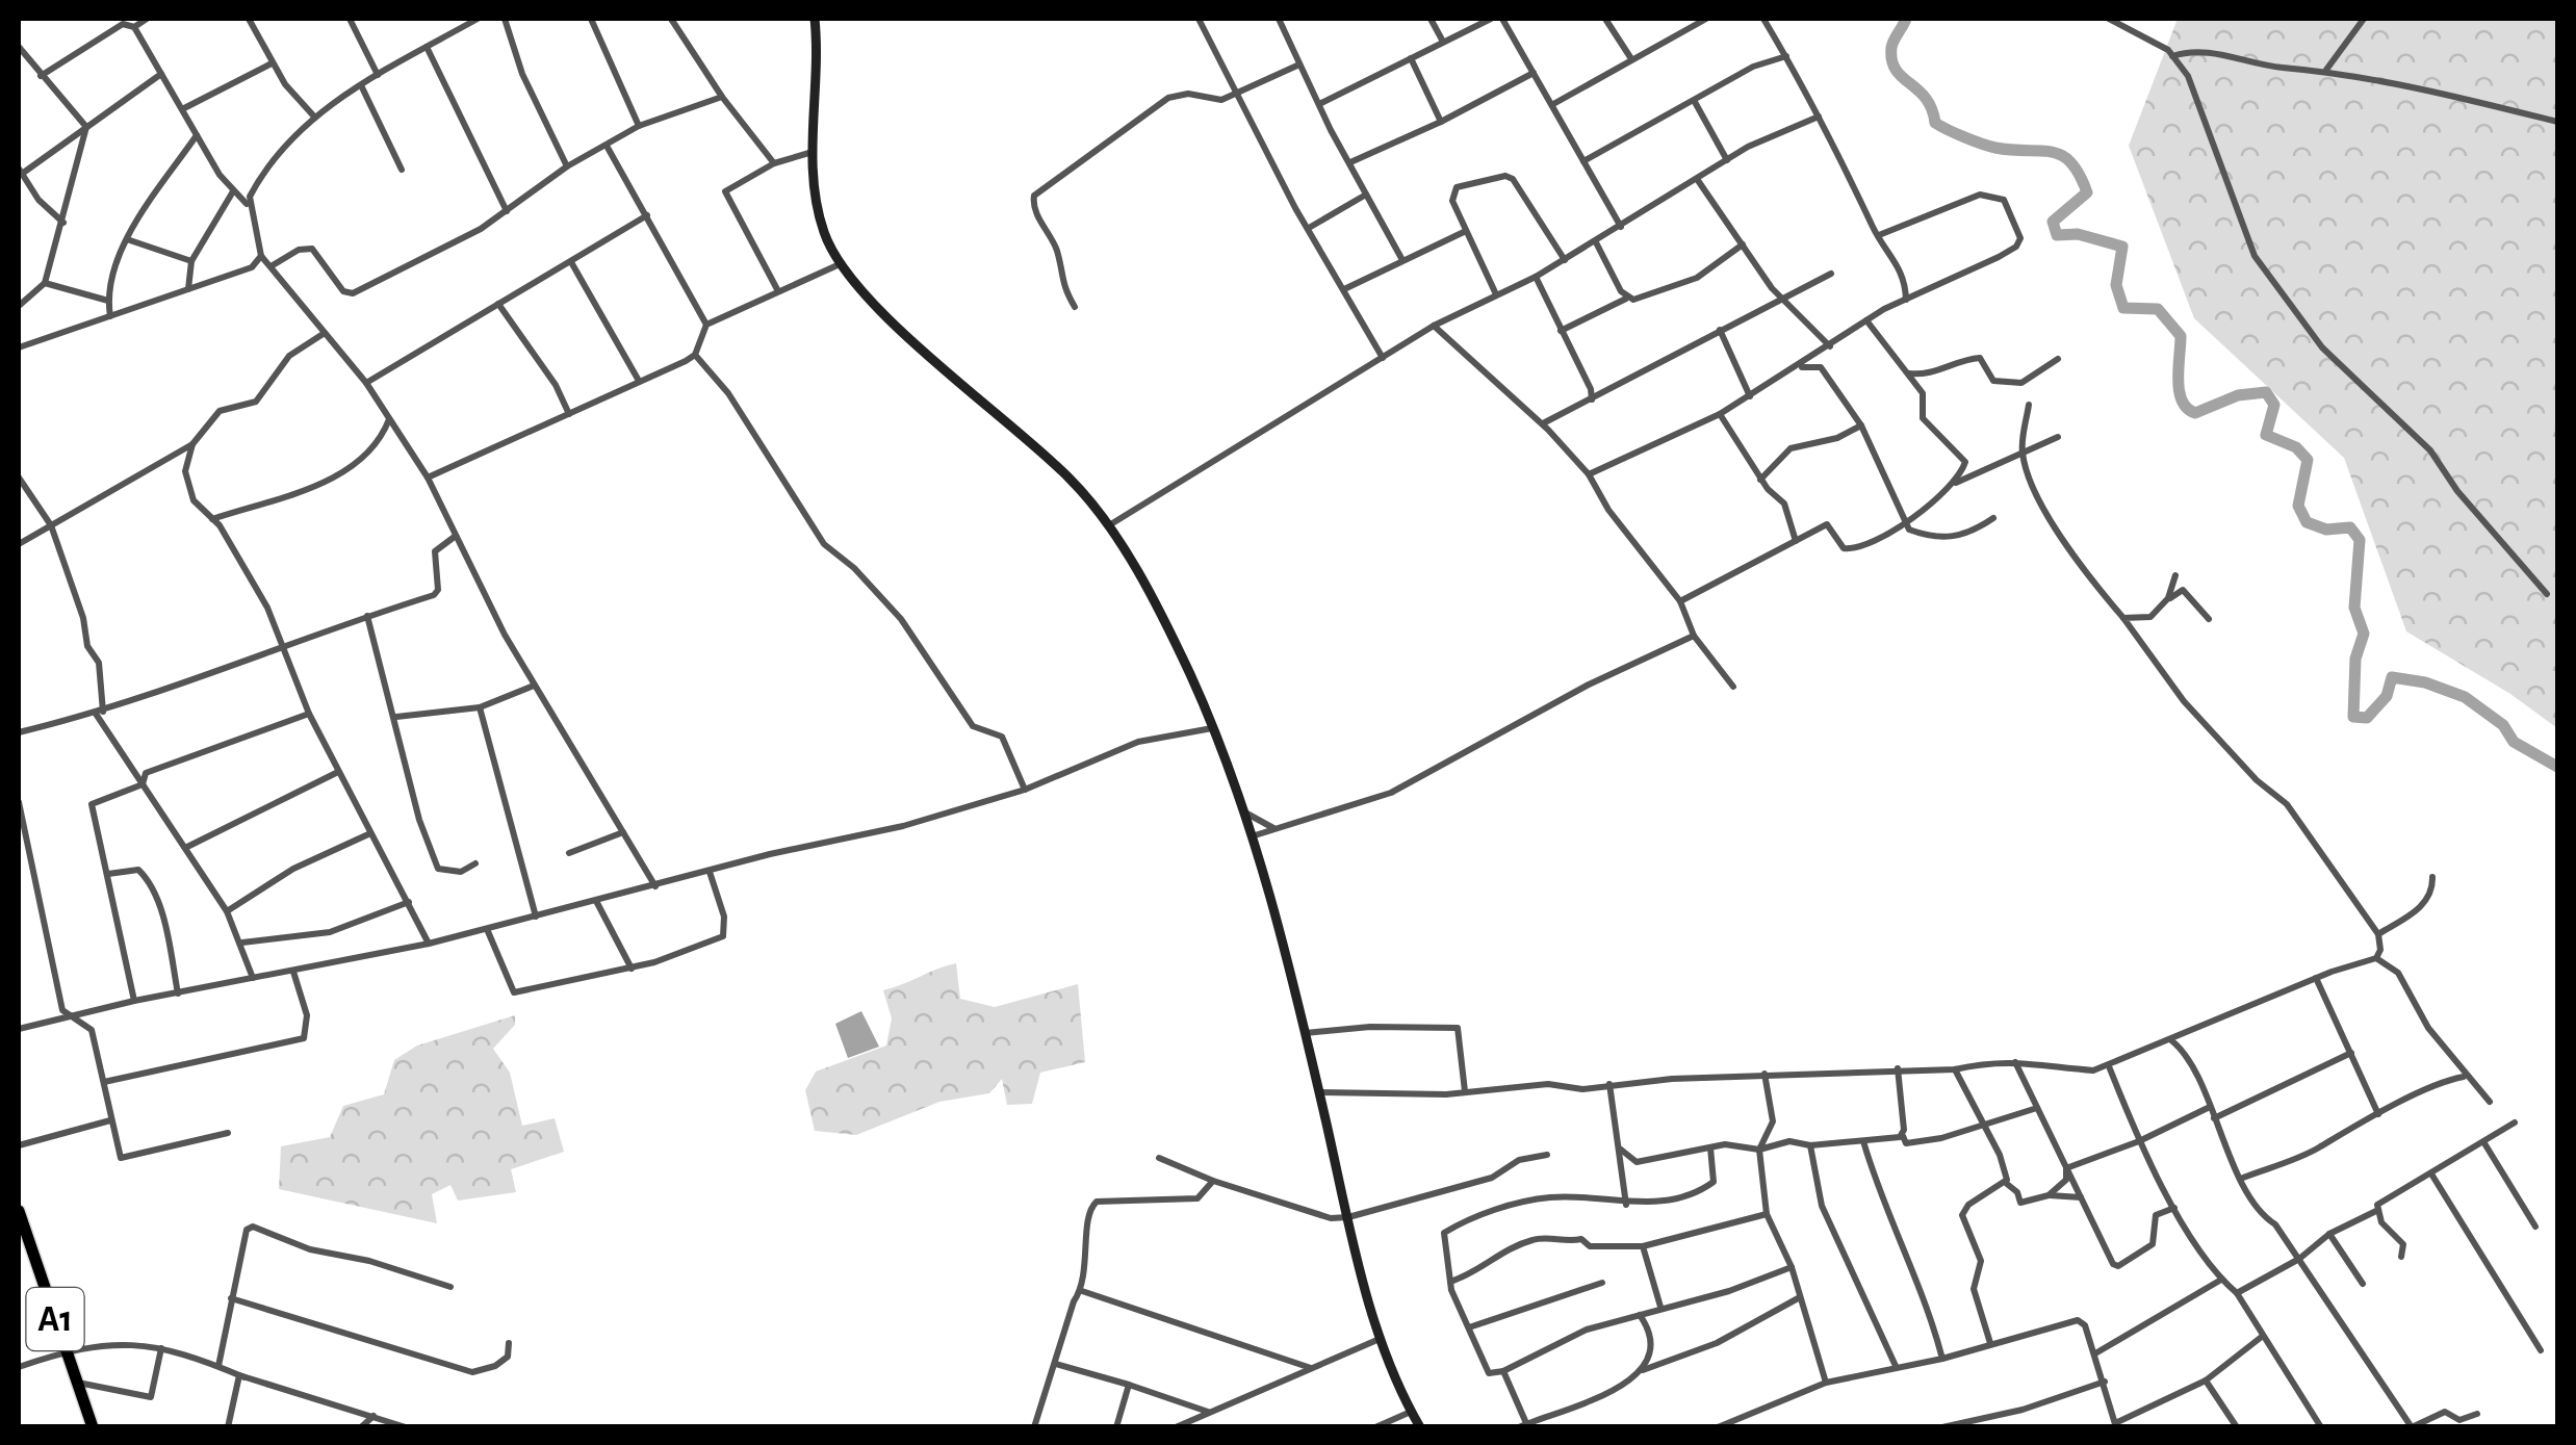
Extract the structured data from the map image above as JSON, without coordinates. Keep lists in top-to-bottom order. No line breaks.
{"streets":{"highway":["A1"]}}
